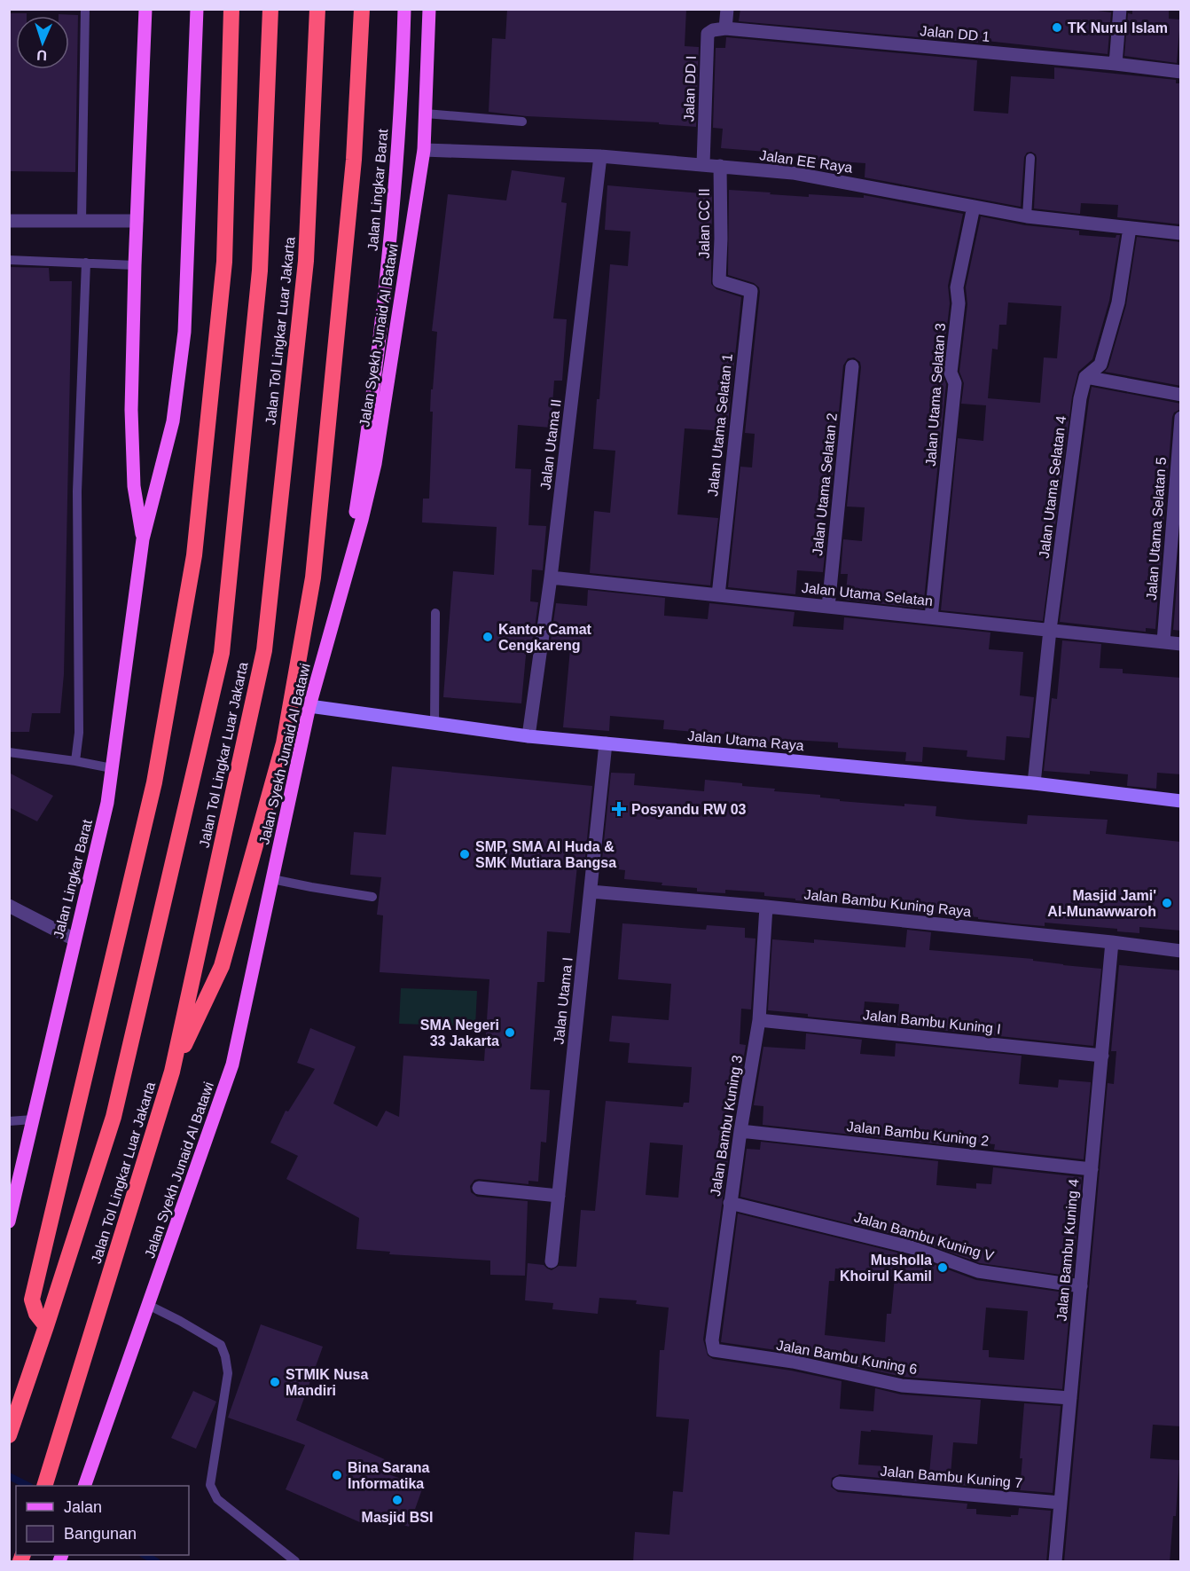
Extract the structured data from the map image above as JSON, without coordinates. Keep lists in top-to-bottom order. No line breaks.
{"streets":{"highway":["Jalan Tol Lingkar Luar Jakarta"],"main road":["Jalan Lingkar Barat","Jalan Syekh Junaid Al Batawi","Jalan Utama Raya"],"street":["Jalan DD 1","Jalan DD I","Jalan EE Raya","Jalan CC II","Jalan Utama Selatan 3","Jalan Utama Selatan 1","Jalan Utama II","Jalan Utama Selatan 2","Jalan Utama Selatan 4","Jalan Utama Selatan 5","Jalan Utama Selatan","Jalan Bambu Kuning Raya","Jalan Utama I","Jalan Bambu Kuning I","Jalan Bambu Kuning 3","Jalan Bambu Kuning 2","Jalan Bambu Kuning V","Jalan Bambu Kuning 4","Jalan Bambu Kuning 6","Jalan Bambu Kuning 7"]},"crossings":[["Jalan DD 1","Jalan DD I"],["Jalan DD I","Jalan EE Raya"],["Jalan EE Raya","Jalan CC II"],["Jalan EE Raya","Jalan Syekh Junaid Al Batawi"],["Jalan EE Raya","Jalan Utama Selatan 3"],["Jalan EE Raya","Jalan Utama II"],["Jalan EE Raya","Jalan Utama Selatan 4"],["Jalan Lingkar Barat","Jalan Syekh Junaid Al Batawi"],["Jalan CC II","Jalan Utama Selatan 1"],["Jalan Syekh Junaid Al Batawi","Jalan Utama Raya"],["Jalan Utama Selatan 3","Jalan Utama Selatan"],["Jalan Utama Selatan 1","Jalan Utama Selatan"],["Jalan Utama II","Jalan Utama Selatan"],["Jalan Utama II","Jalan Utama Raya"],["Jalan Utama Selatan 2","Jalan Utama Selatan"],["Jalan Utama Selatan 4","Jalan Utama Selatan"],["Jalan Utama Selatan 4","Jalan Utama Raya"],["Jalan Utama Selatan 5","Jalan Utama Selatan"],["Jalan Utama Raya","Jalan Utama I"],["Jalan Bambu Kuning Raya","Jalan Utama I"],["Jalan Bambu Kuning Raya","Jalan Bambu Kuning 3"],["Jalan Bambu Kuning Raya","Jalan Bambu Kuning 4"],["Jalan Bambu Kuning I","Jalan Bambu Kuning 3"],["Jalan Bambu Kuning I","Jalan Bambu Kuning 4"],["Jalan Bambu Kuning 3","Jalan Bambu Kuning 2"],["Jalan Bambu Kuning 3","Jalan Bambu Kuning V"],["Jalan Bambu Kuning 3","Jalan Bambu Kuning 6"],["Jalan Bambu Kuning 2","Jalan Bambu Kuning 4"],["Jalan Bambu Kuning V","Jalan Bambu Kuning 4"],["Jalan Bambu Kuning 4","Jalan Bambu Kuning 6"],["Jalan Bambu Kuning 4","Jalan Bambu Kuning 7"]],"places":{"other":["TK Nurul Islam","Kantor Camat Cengkareng","SMP, SMA Al Huda & SMK Mutiara Bangsa","Masjid Jami' Al-Munawwaroh","SMA Negeri 33 Jakarta","Musholla Khoirul Kamil","STMIK Nusa Mandiri","Bina Sarana Informatika","Masjid BSI"],"health":["Posyandu RW 03"]},"legend":["Jalan","Bangunan"],"north":"bottom"}
